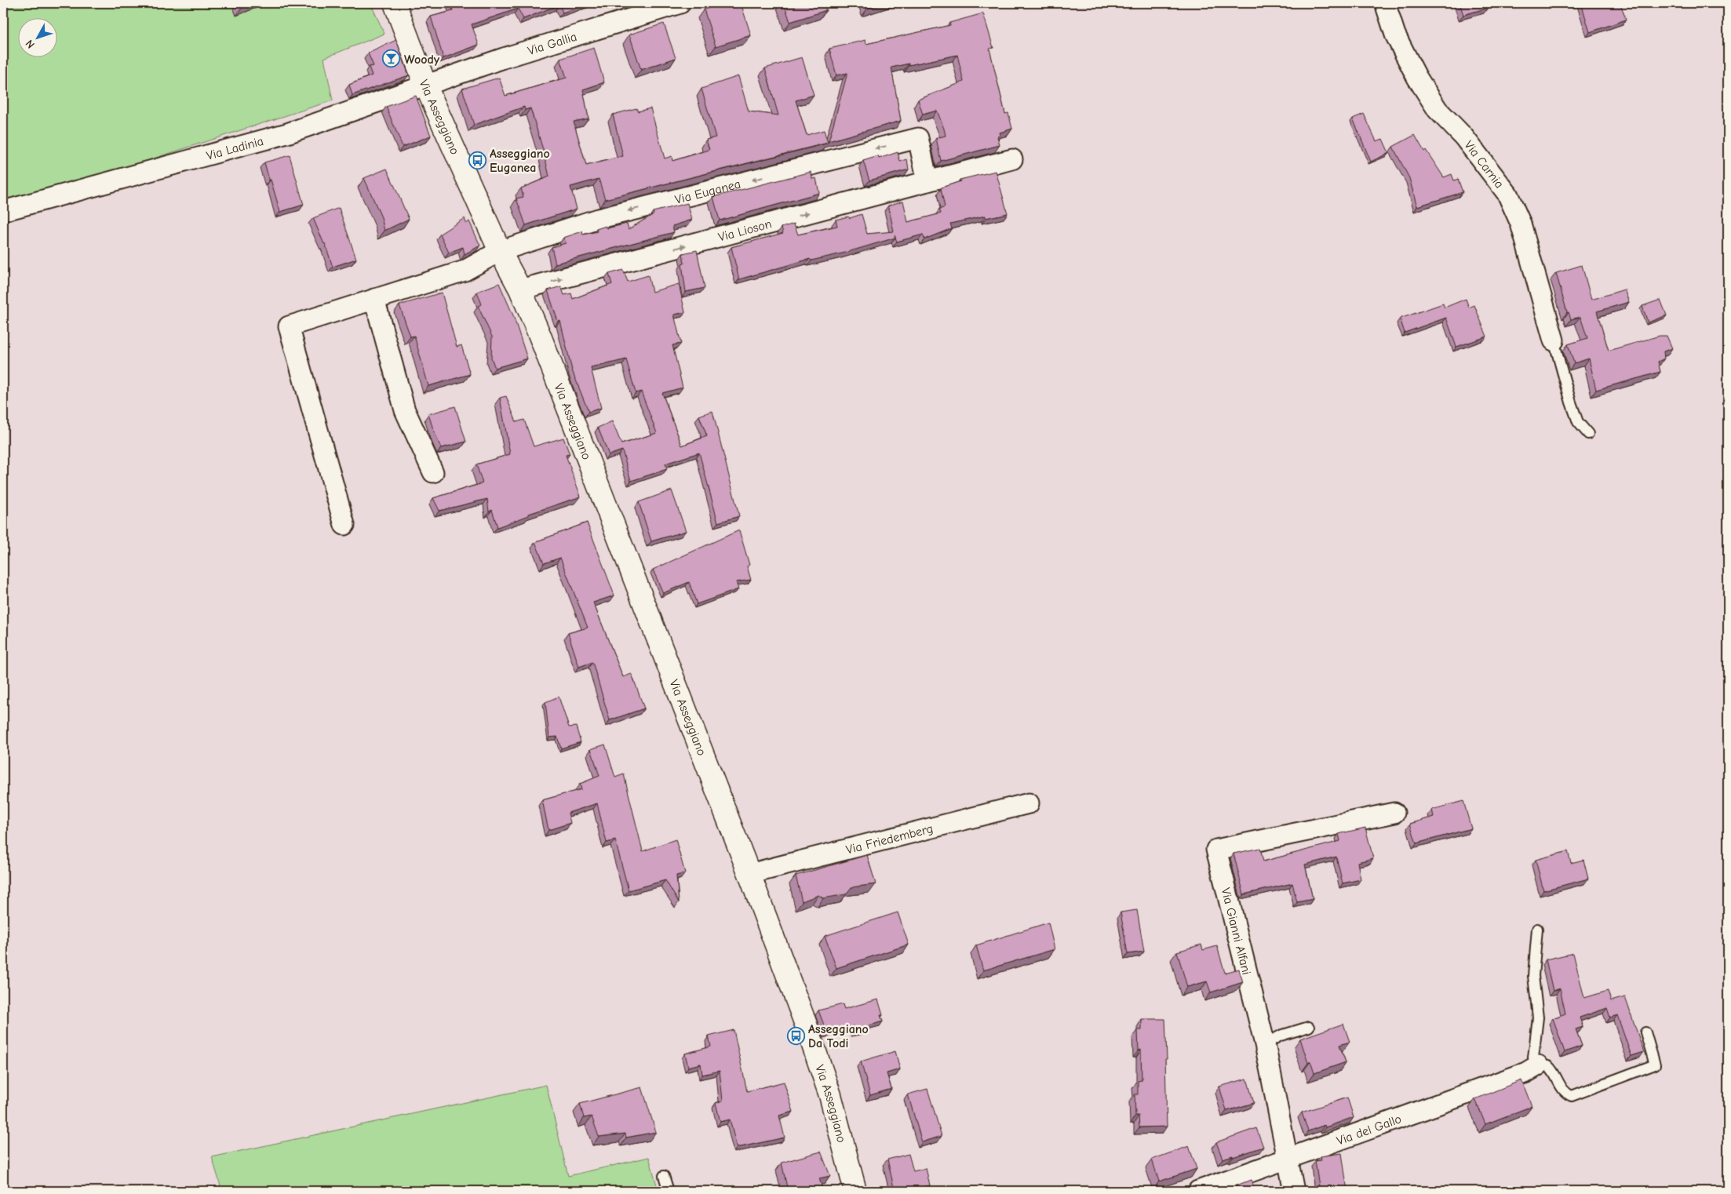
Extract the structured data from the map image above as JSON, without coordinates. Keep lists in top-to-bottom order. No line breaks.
{"streets":{"street":["Via Gallia","Via Asseggiano","Via Ladinia","Via Carnia","Via Euganea","Via Lioson","Via Friedemberg","Via Gianni Alfani","Via del Gallo"]},"crossings":[["Via Gallia","Via Asseggiano"],["Via Gallia","Via Ladinia"],["Via Asseggiano","Via Ladinia"],["Via Asseggiano","Via Euganea"],["Via Asseggiano","Via Lioson"],["Via Asseggiano","Via Friedemberg"],["Via Euganea","Via Lioson"],["Via Gianni Alfani","Via del Gallo"]],"one_way":["Via Euganea","Via Lioson"],"places":{"bar":["Woody"],"bus stop":["Asseggiano Euganea","Asseggiano Da Todi"]},"north":"bottom left"}
